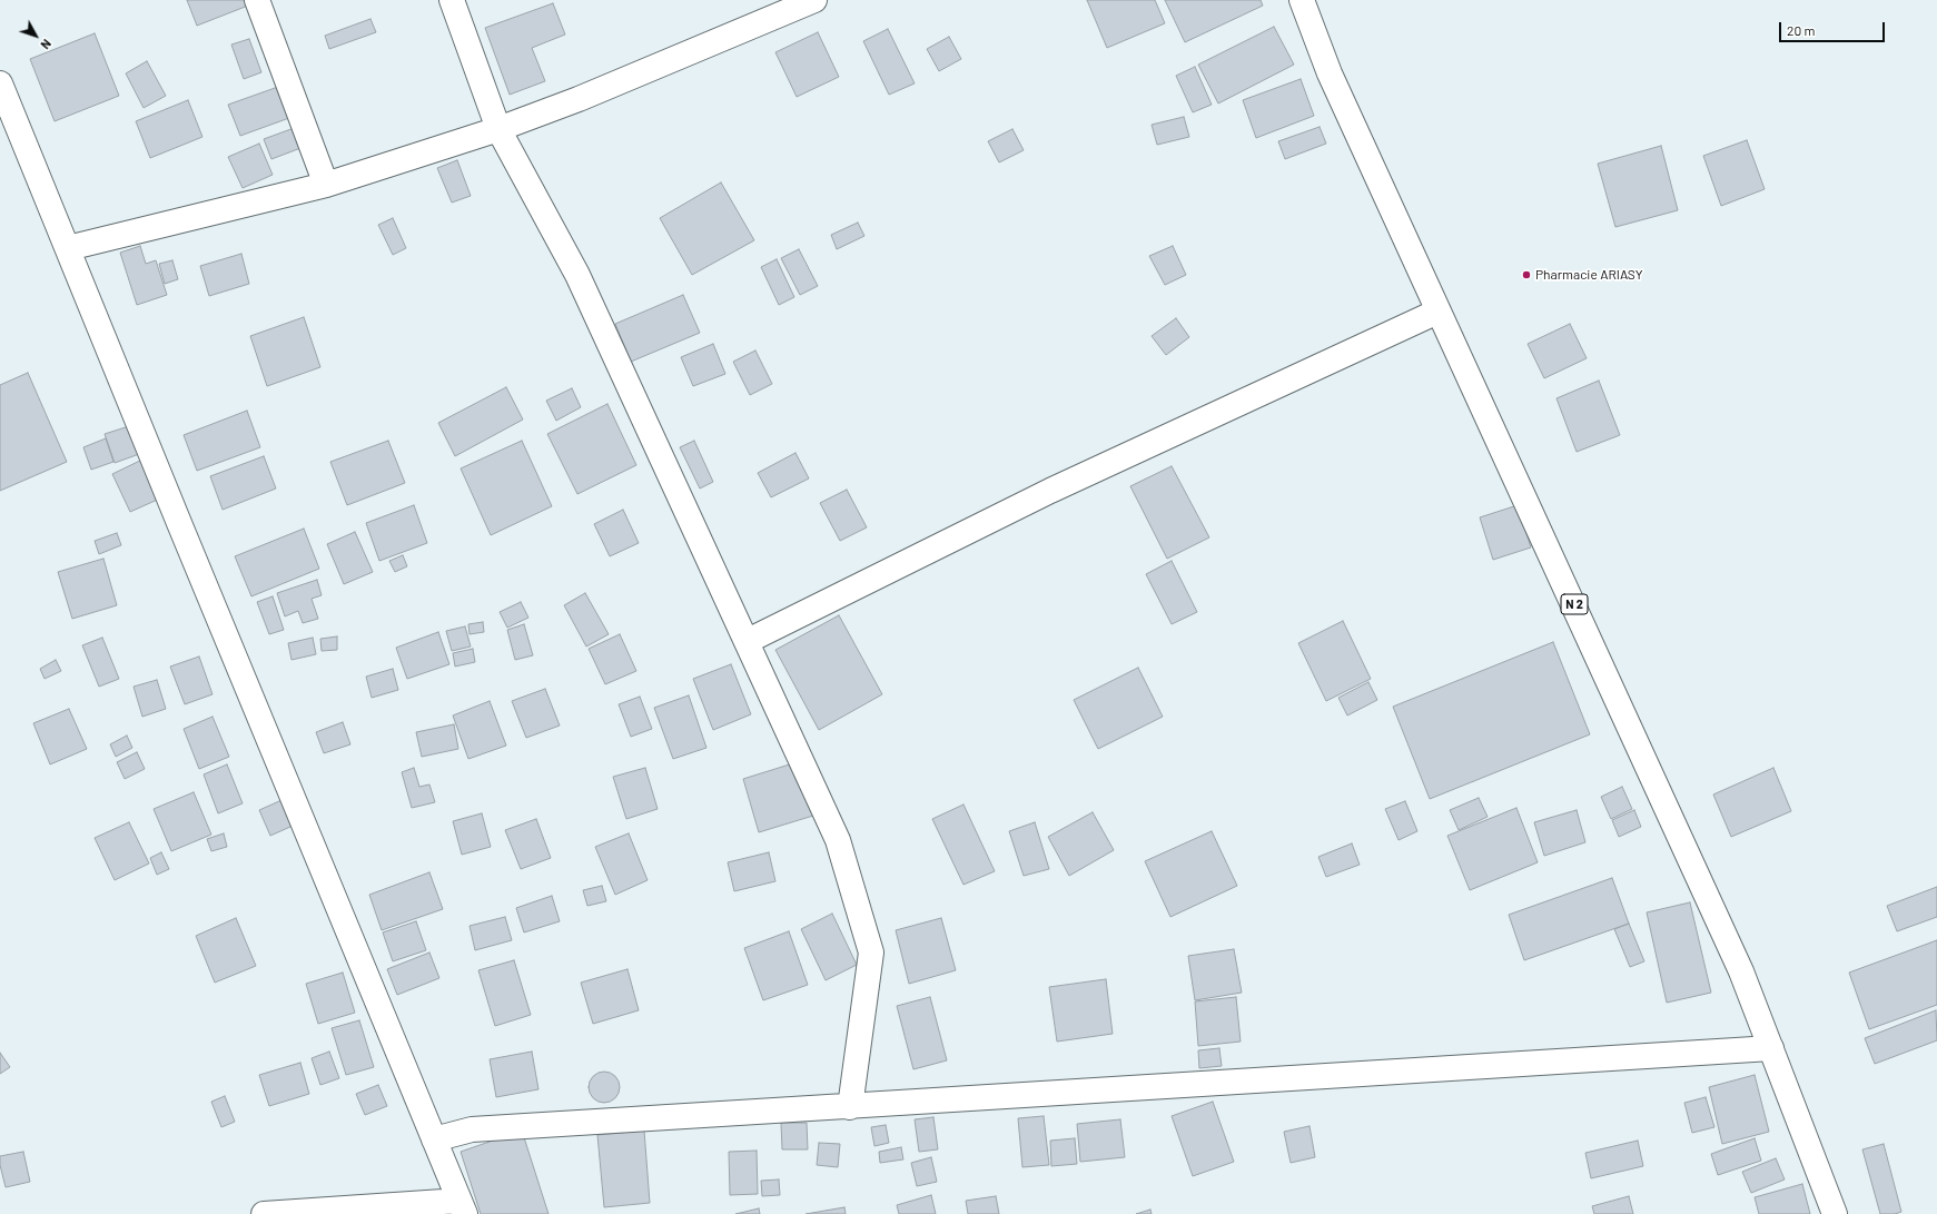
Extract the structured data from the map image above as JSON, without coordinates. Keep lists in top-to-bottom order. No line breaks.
{"streets":{"street":["N 2"]},"places":["Pharmacie ARIASY"],"scale_bar":"20 m","north":"bottom right"}
